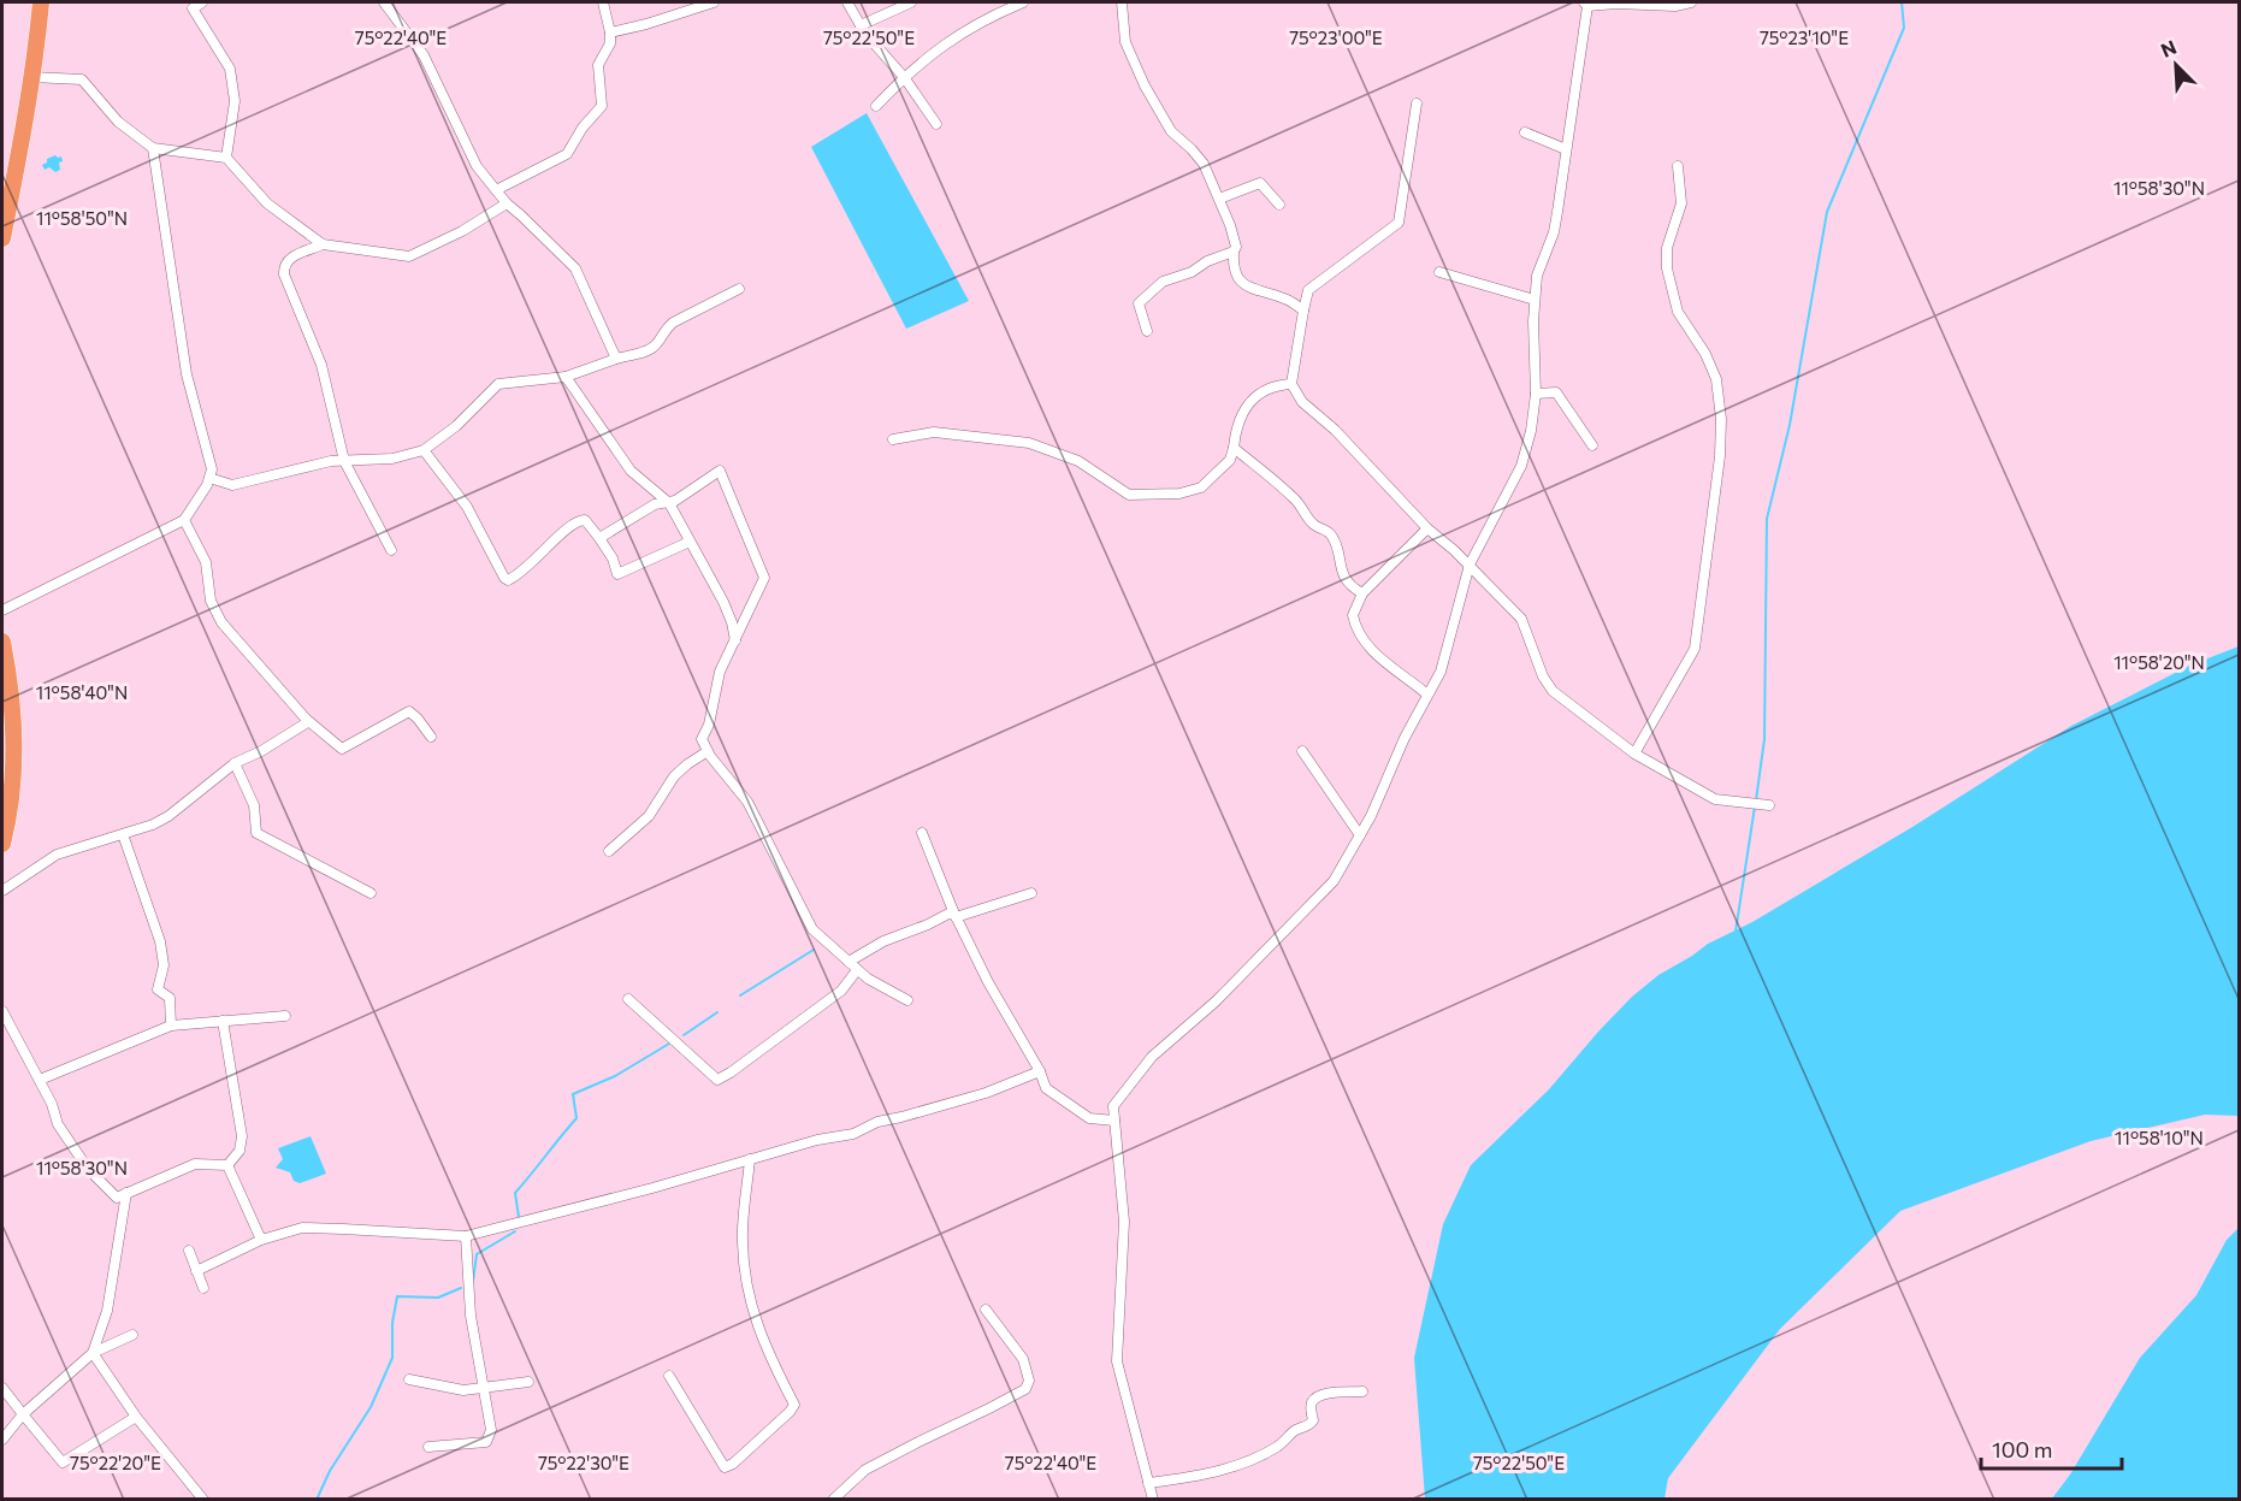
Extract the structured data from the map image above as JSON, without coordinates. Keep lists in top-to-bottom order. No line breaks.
{"scale_bar":"100 m","north":"top left","coordinates":["75°23'10\"E","75°22'40\"E","75°22'50\"E","75°23'00\"E","11°58'30\"N","11°58'50\"N","11°58'20\"N","11°58'40\"N","11°58'10\"N","75°22'20\"E","75°22'30\"E"]}
